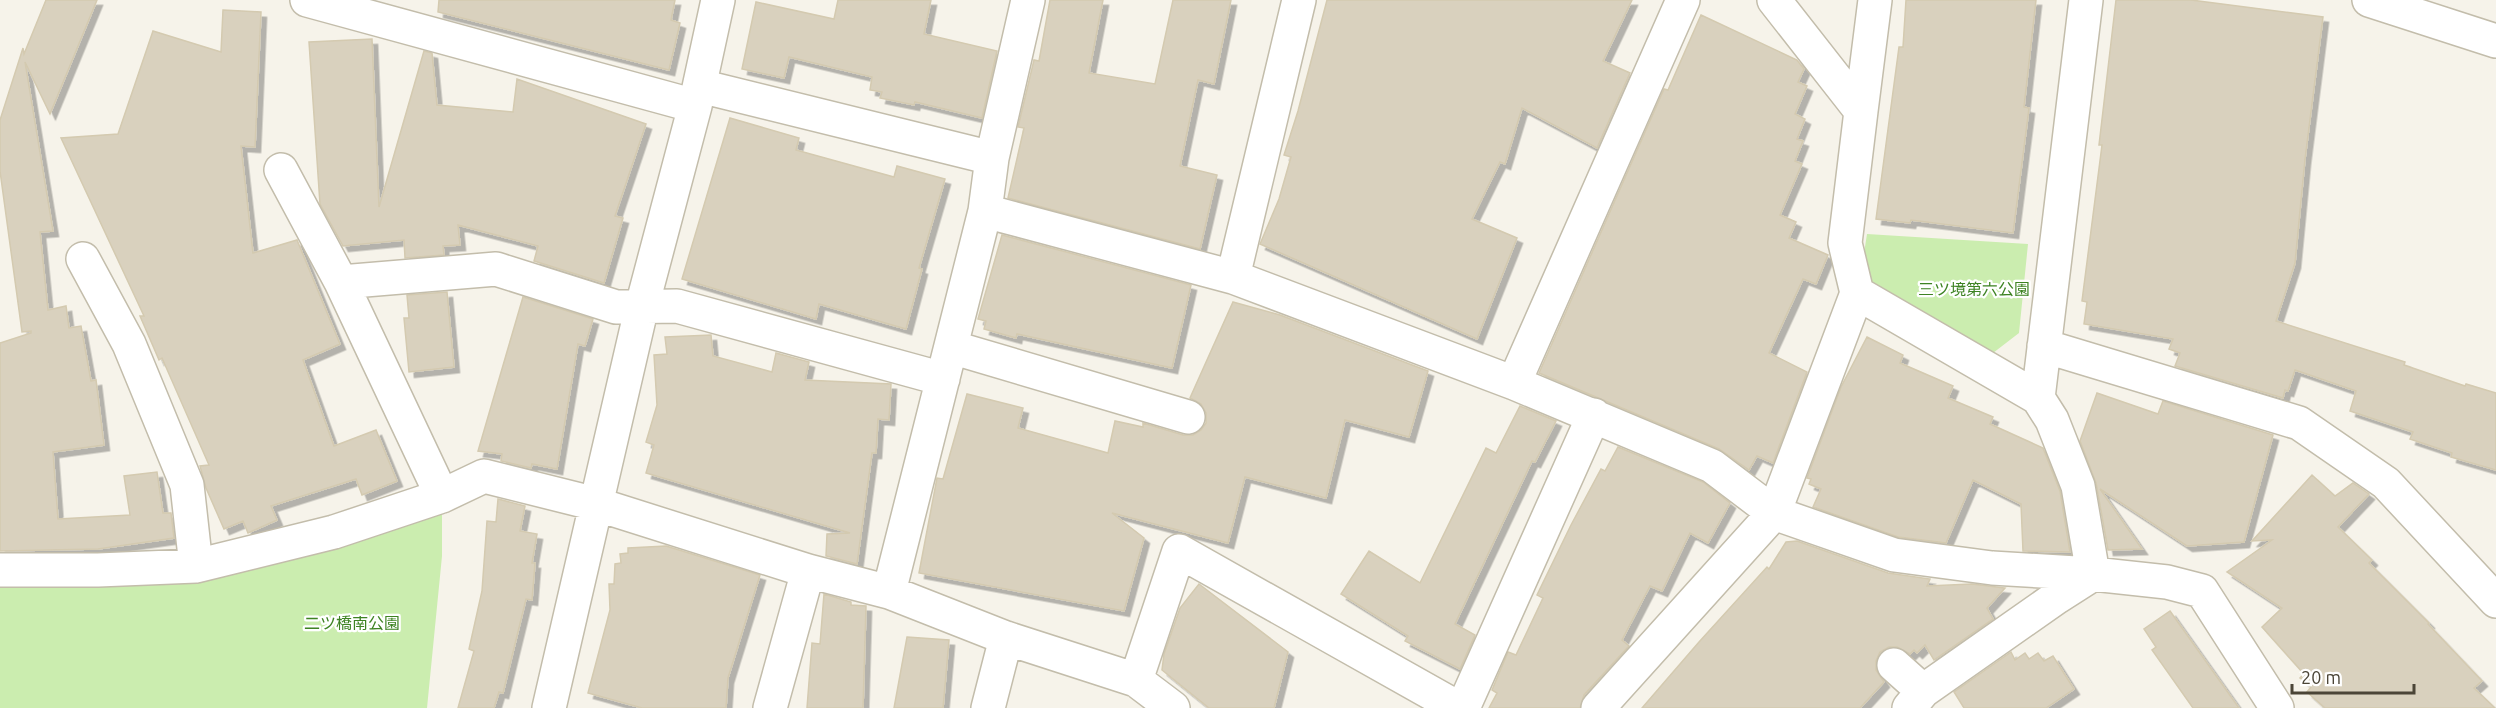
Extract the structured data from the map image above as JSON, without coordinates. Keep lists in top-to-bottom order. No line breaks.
{"parks":["三ツ境第六公園","二ツ橋南公園"],"scale_bar":"20 m"}
